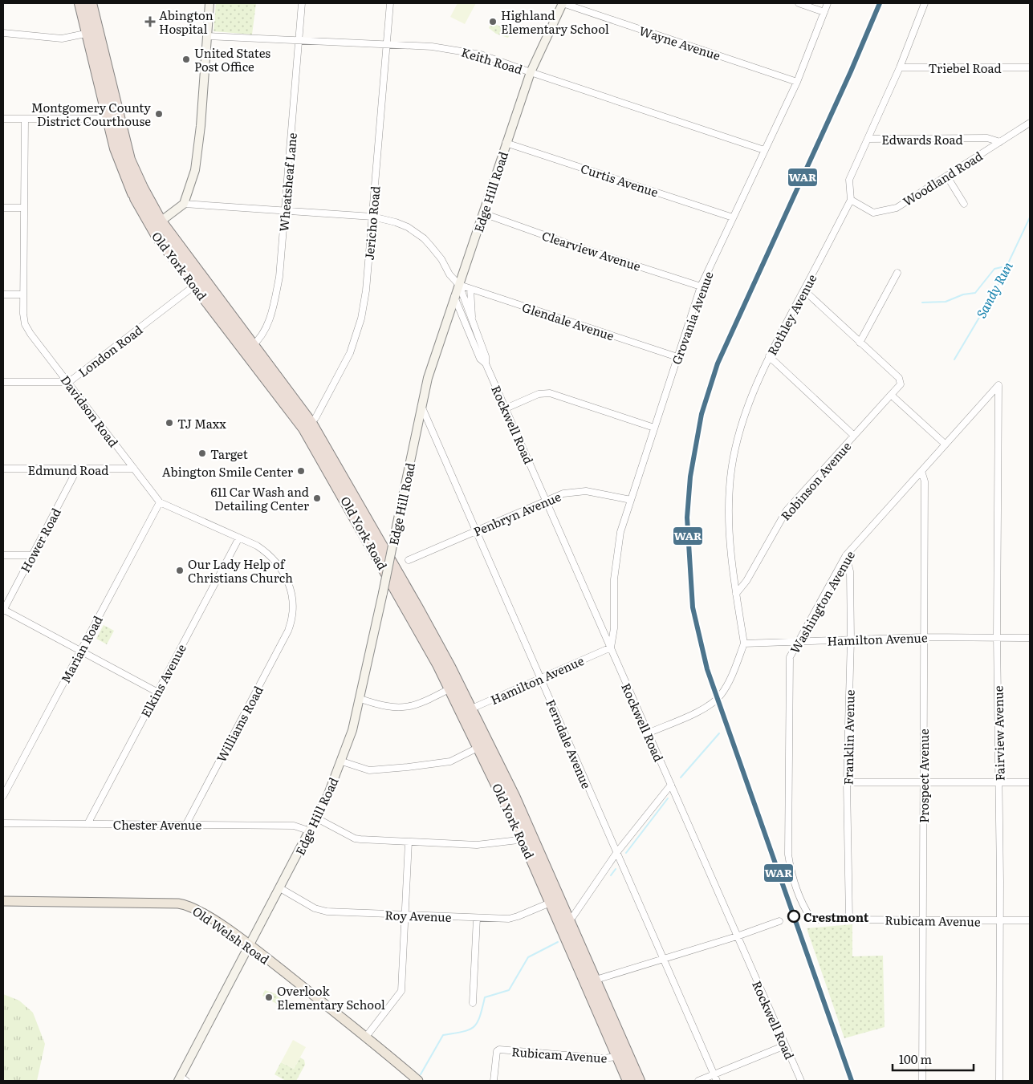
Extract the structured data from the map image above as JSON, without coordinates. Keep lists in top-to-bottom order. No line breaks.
{"streets":{"highway":["Old York Road"],"main road":["Old Welsh Road"],"street":["Wayne Avenue","Keith Road","Triebel Road","Edwards Road","Woodland Road","Curtis Avenue","Wheatsheaf Lane","Edge Hill Road","Jericho Road","Clearview Avenue","Rothley Avenue","Grovania Avenue","Glendale Avenue","London Road","Davidson Road","Rockwell Road","Edmund Road","Robinson Avenue","Penbryn Avenue","Hower Road","Washington Avenue","Hamilton Avenue","Marian Road","Elkins Avenue","Williams Road","Fairview Avenue","Franklin Avenue","Ferndale Avenue","Prospect Avenue","Chester Avenue","Roy Avenue","Rubicam Avenue"]},"crossings":[["Wayne Avenue","Edge Hill Road"],["Wayne Avenue","Grovania Avenue"],["Keith Road","Wheatsheaf Lane"],["Keith Road","Edge Hill Road"],["Keith Road","Jericho Road"],["Keith Road","Grovania Avenue"],["Edwards Road","Woodland Road"],["Woodland Road","Rothley Avenue"],["Curtis Avenue","Edge Hill Road"],["Curtis Avenue","Grovania Avenue"],["Wheatsheaf Lane","Old York Road"],["Wheatsheaf Lane","Rockwell Road"],["Edge Hill Road","Clearview Avenue"],["Edge Hill Road","Glendale Avenue"],["Edge Hill Road","Rockwell Road"],["Edge Hill Road","Ferndale Avenue"],["Edge Hill Road","Chester Avenue"],["Edge Hill Road","Roy Avenue"],["Edge Hill Road","Old Welsh Road"],["Jericho Road","Old York Road"],["Jericho Road","Rockwell Road"],["Clearview Avenue","Grovania Avenue"],["Old York Road","London Road"],["Old York Road","Hamilton Avenue"],["Old York Road","Roy Avenue"],["Old York Road","Rubicam Avenue"],["Rothley Avenue","Robinson Avenue"],["Rothley Avenue","Hamilton Avenue"],["Grovania Avenue","Glendale Avenue"],["Grovania Avenue","Rockwell Road"],["Grovania Avenue","Penbryn Avenue"],["Grovania Avenue","Hamilton Avenue"],["Glendale Avenue","Rockwell Road"],["London Road","Davidson Road"],["Davidson Road","Edmund Road"],["Davidson Road","Marian Road"],["Davidson Road","Elkins Avenue"],["Davidson Road","Williams Road"],["Rockwell Road","Penbryn Avenue"],["Rockwell Road","Hamilton Avenue"],["Edmund Road","Hower Road"],["Penbryn Avenue","Ferndale Avenue"],["Washington Avenue","Hamilton Avenue"],["Washington Avenue","Fairview Avenue"],["Washington Avenue","Franklin Avenue"],["Washington Avenue","Prospect Avenue"],["Washington Avenue","Rubicam Avenue"],["Hamilton Avenue","Fairview Avenue"],["Hamilton Avenue","Franklin Avenue"],["Hamilton Avenue","Ferndale Avenue"],["Hamilton Avenue","Prospect Avenue"],["Elkins Avenue","Chester Avenue"],["Williams Road","Chester Avenue"],["Fairview Avenue","Rubicam Avenue"],["Franklin Avenue","Rubicam Avenue"],["Prospect Avenue","Rubicam Avenue"]],"water":["Sandy Run"],"places":{"health":["Abington Hospital"],"other":["Highland Elementary School","United States Post Office","Montgomery County District Courthouse","TJ Maxx","Target","Abington Smile Center","611 Car Wash and Detailing Center","Our Lady Help of Christians Church","Crestmont","Overlook Elementary School"]},"lines":["transit line WAR"],"scale_bar":"100 m"}
